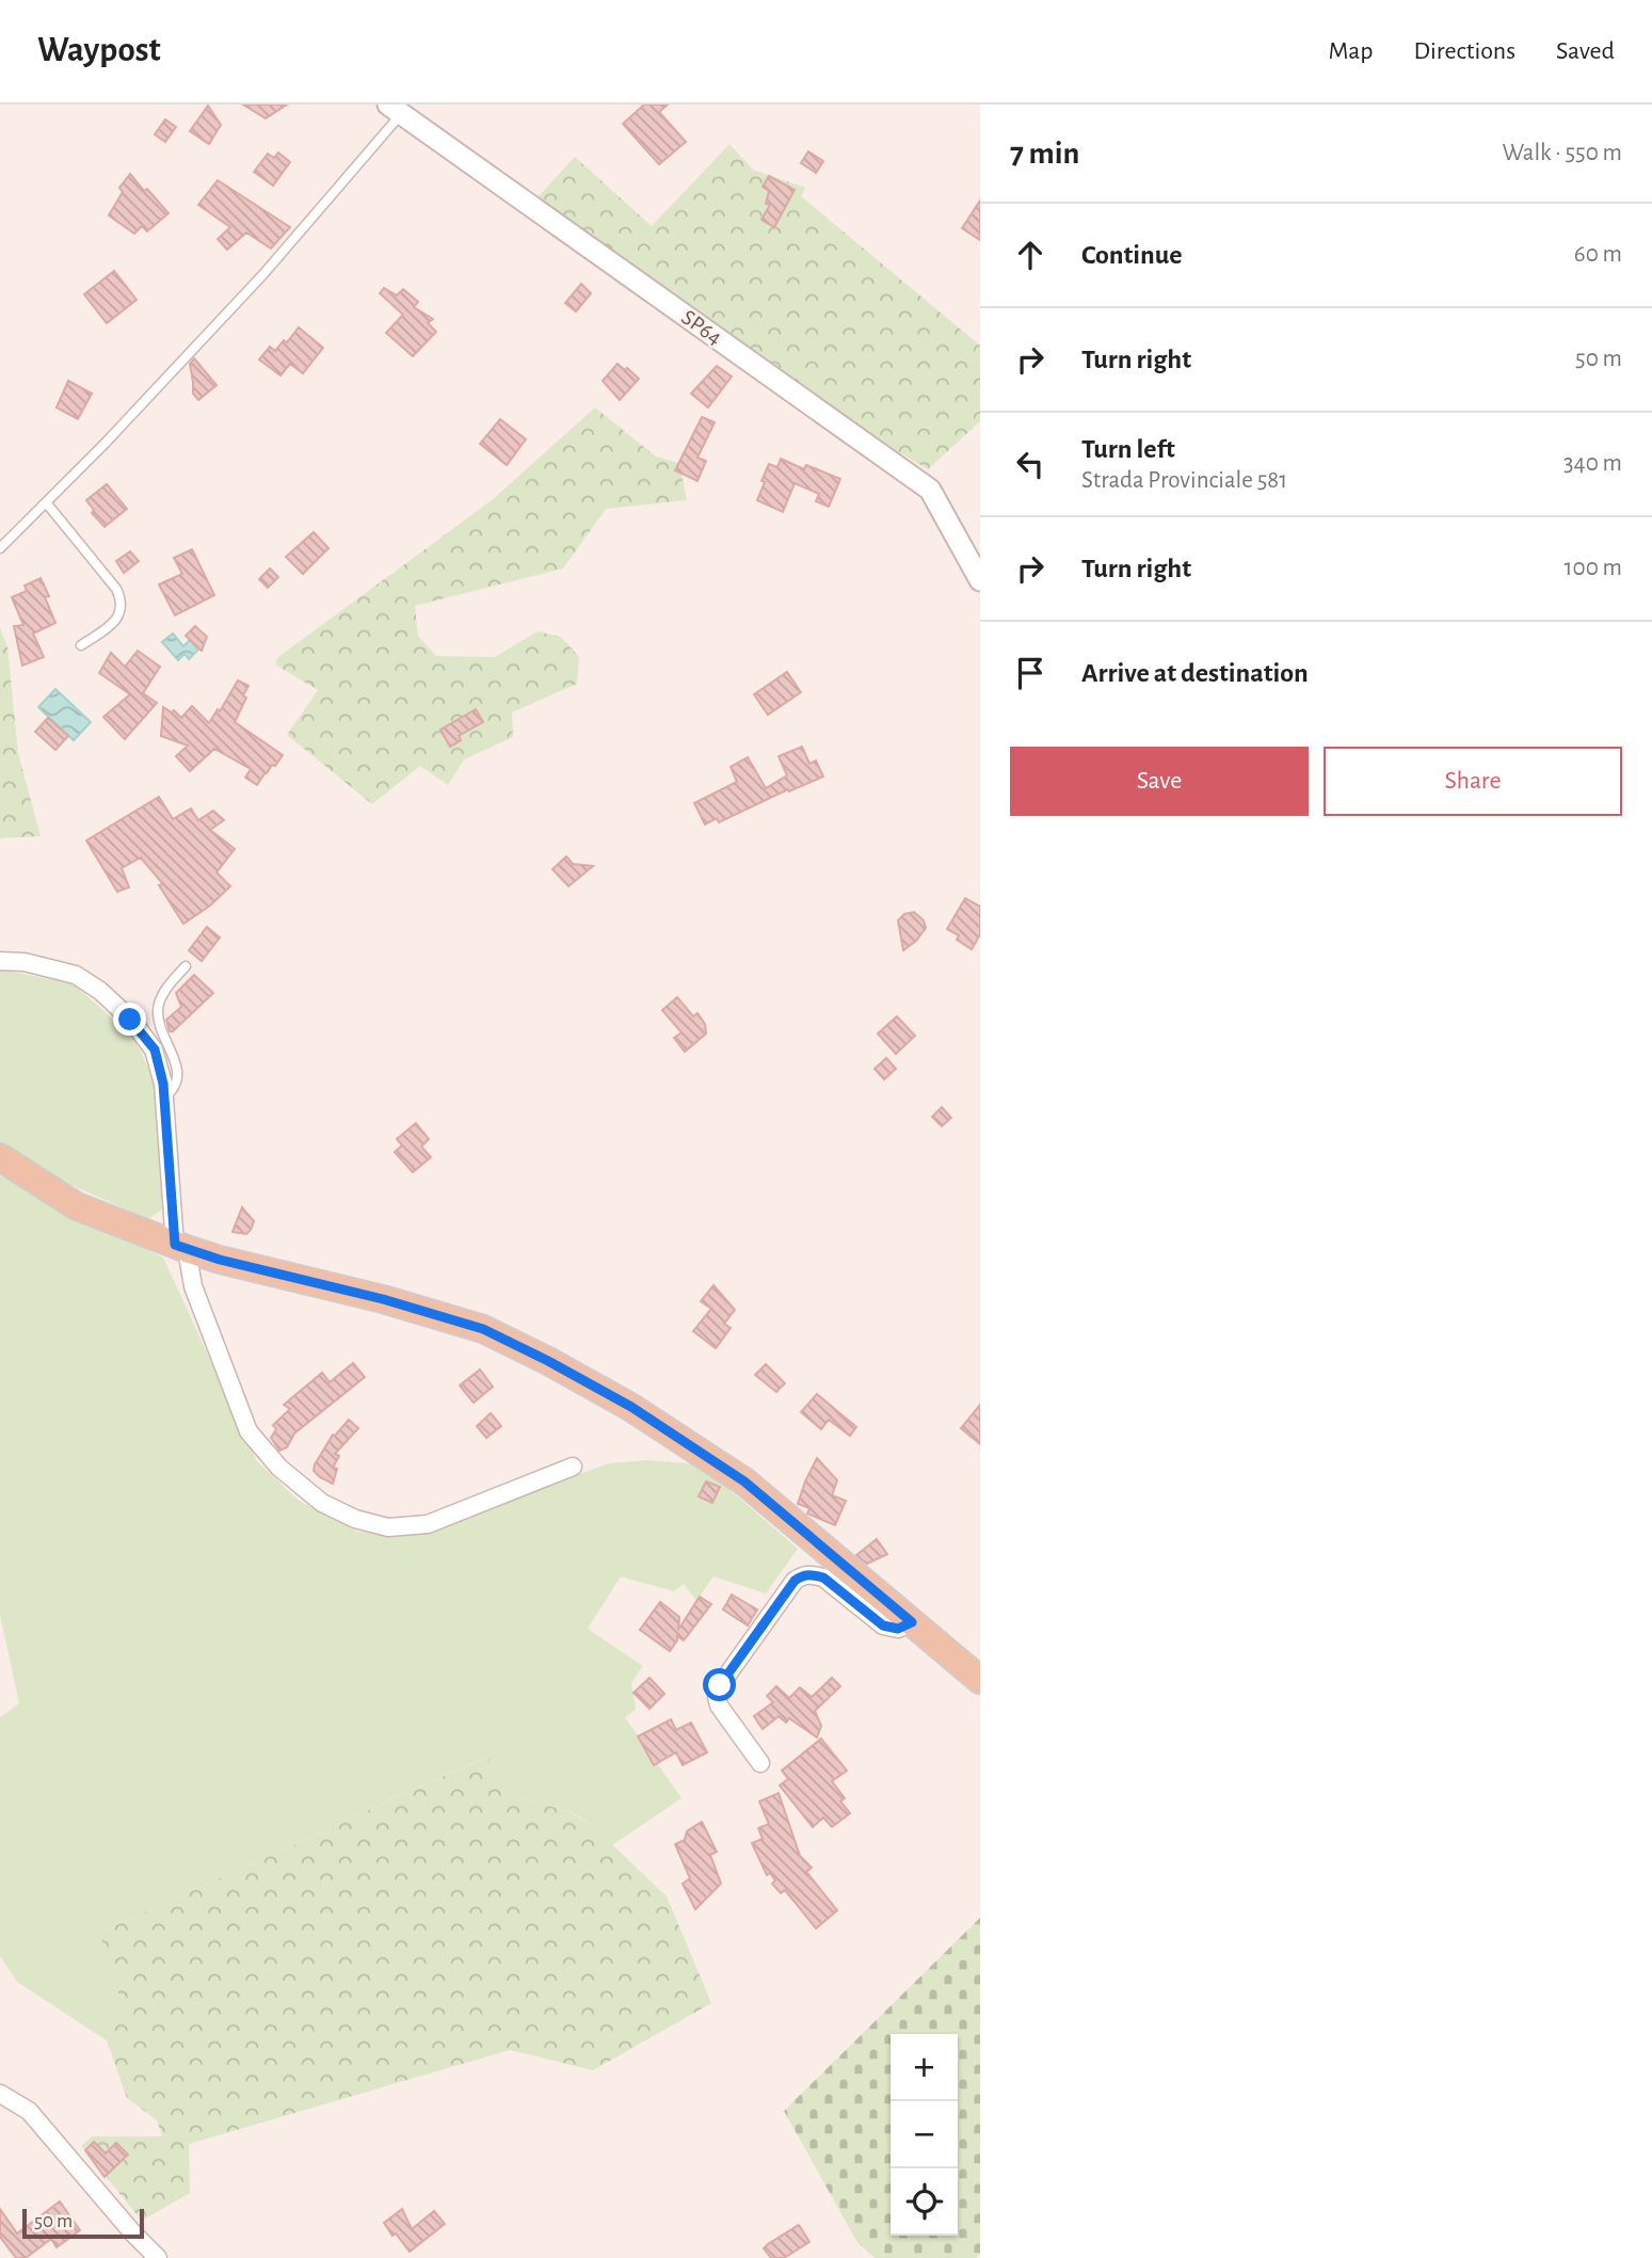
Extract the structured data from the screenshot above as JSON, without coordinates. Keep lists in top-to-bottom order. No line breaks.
{"streets":{"street":["SP64"]},"scale_bar":"50 m","page":{"header":"Waypost","nav":["Map","Directions","Saved"],"heading":["7 min","Walk · 550 m"],"list":[["Continue","60 m"],["Turn right","50 m"],["Turn left","Strada Provinciale 581","340 m"],["Turn right","100 m"],"Arrive at destination"],"buttons":["Save","Share"],"map_buttons":["+","−"],"scale":"50 m"}}
